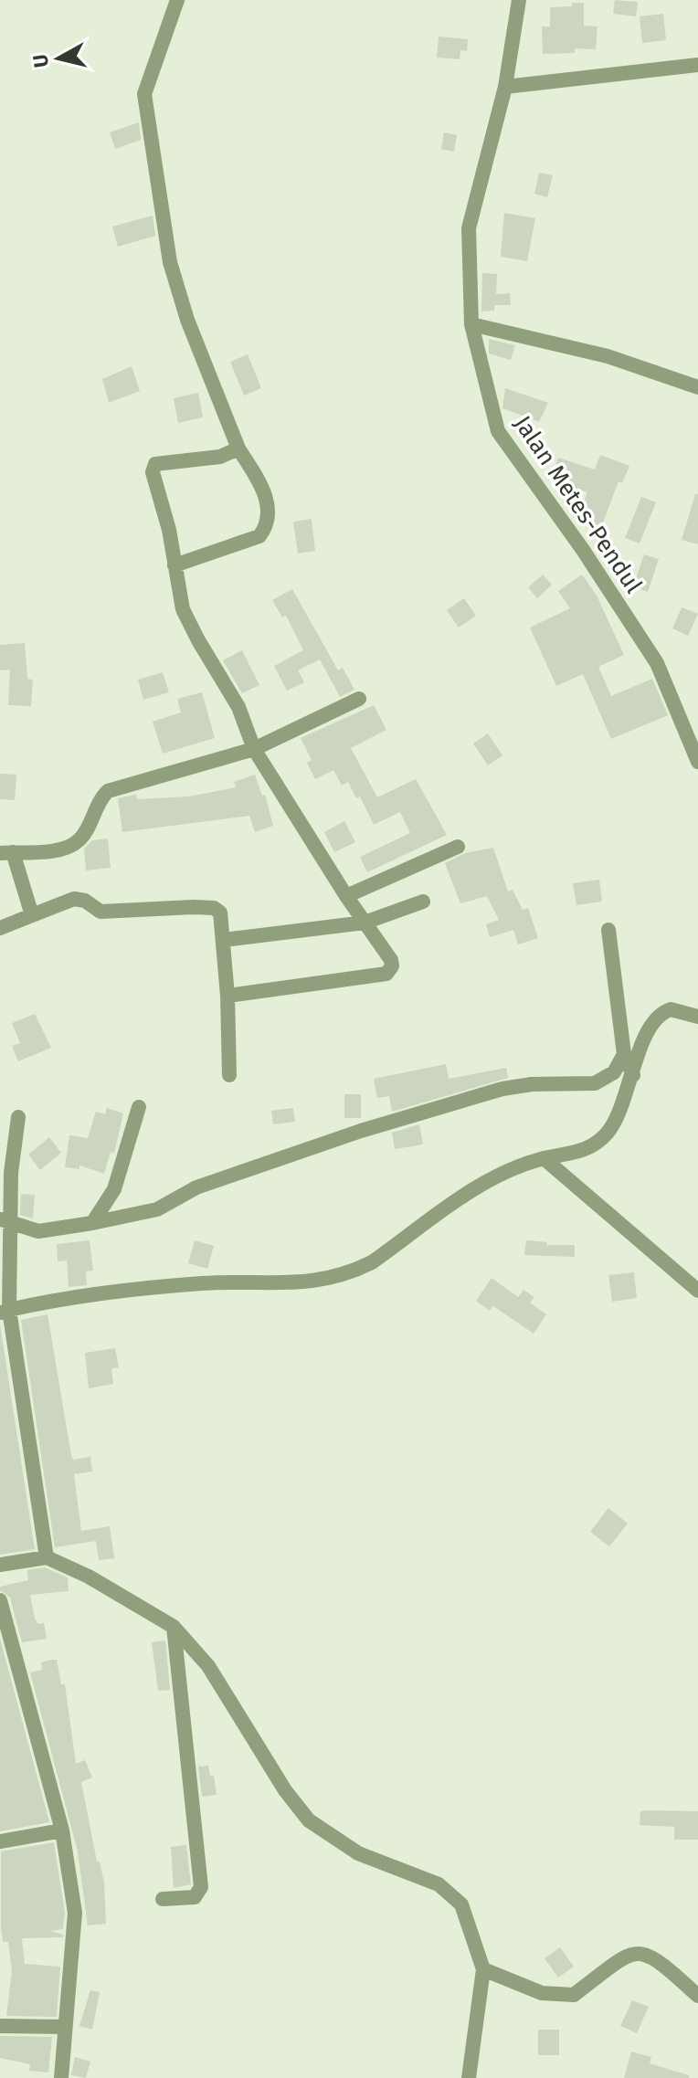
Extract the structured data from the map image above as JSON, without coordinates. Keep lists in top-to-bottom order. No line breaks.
{"streets":{"street":["Jalan Metes-Pendul"]},"north":"left"}
